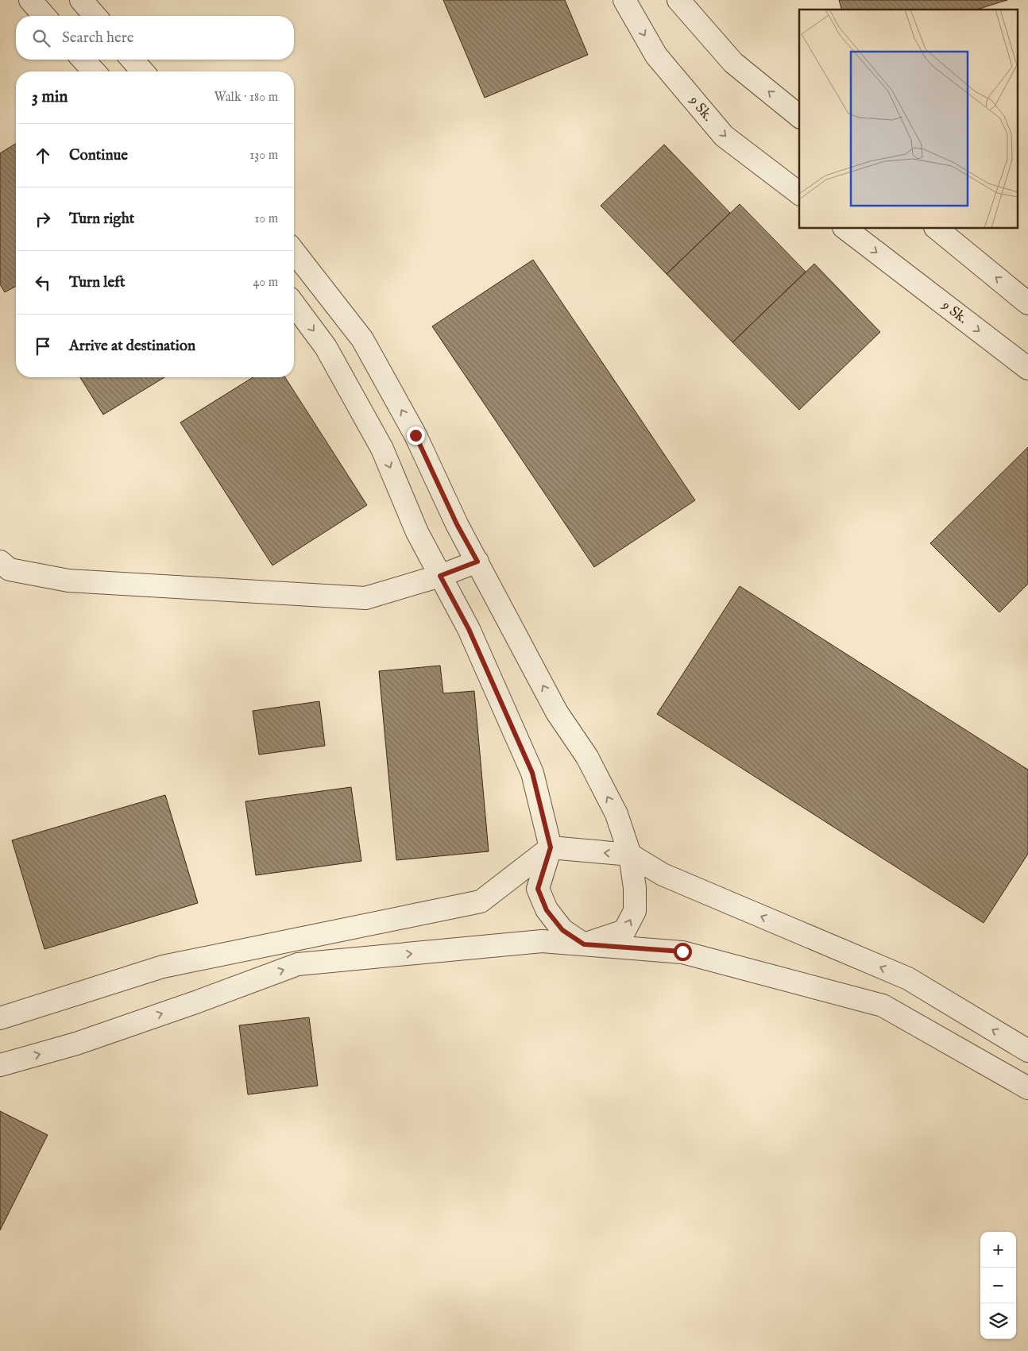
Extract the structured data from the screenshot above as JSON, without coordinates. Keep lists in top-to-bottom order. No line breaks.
{"streets":{"street":["9 Sk."]},"page":{"search":"Search here","heading":["3 min","Walk · 180 m"],"list":[["Continue","130 m"],["Turn right","10 m"],["Turn left","40 m"],"Arrive at destination"],"map_buttons":["+","−"]}}
